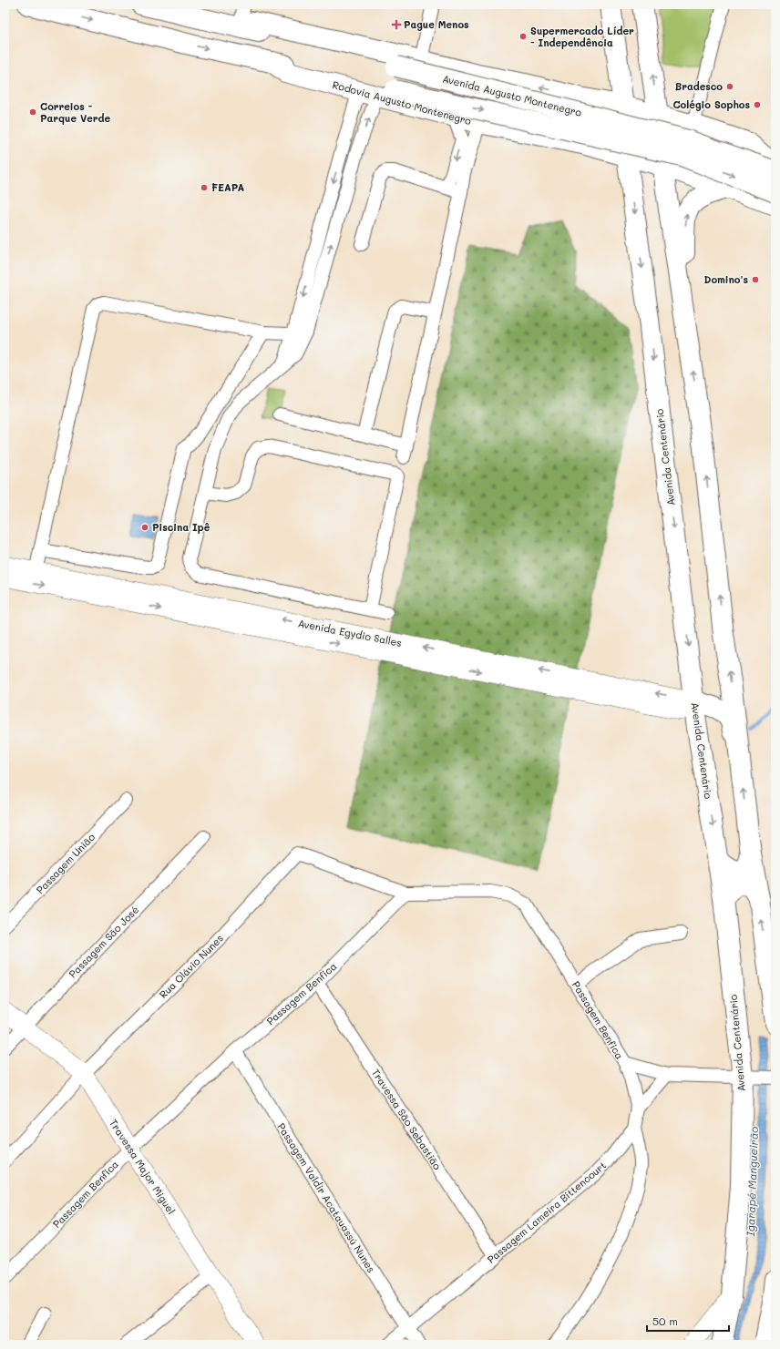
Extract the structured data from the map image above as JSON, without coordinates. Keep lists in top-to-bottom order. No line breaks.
{"streets":{"main road":["Avenida Augusto Montenegro","Rodovia Augusto Montenegro","Avenida Centenário"],"street":["Avenida Egydio Salles","Passagem União","Passagem São José","Rua Olávio Nunes","Passagem Benfica","Travessa São Sebastião","Travessa Major Miguel","Passagem Valdir Acatauassú Nunes","Passagem Lameira Bittencourt"]},"crossings":[["Avenida Augusto Montenegro","Rodovia Augusto Montenegro"],["Rodovia Augusto Montenegro","Avenida Centenário"],["Avenida Centenário","Avenida Egydio Salles"],["Passagem São José","Travessa Major Miguel"],["Rua Olávio Nunes","Passagem Benfica"],["Rua Olávio Nunes","Travessa Major Miguel"],["Passagem Benfica","Travessa São Sebastião"],["Passagem Benfica","Travessa Major Miguel"],["Passagem Benfica","Passagem Valdir Acatauassú Nunes"],["Passagem Benfica","Passagem Lameira Bittencourt"],["Travessa São Sebastião","Passagem Lameira Bittencourt"],["Passagem Valdir Acatauassú Nunes","Passagem Lameira Bittencourt"]],"water":["Igarapé Mangueirão"],"places":{"health":["Pague Menos"],"other":["Supermercado Líder - Independência","Bradesco","Colégio Sophos","Correios - Parque Verde","FEAPA","Domino's","Piscina Ipê"]},"scale_bar":"50 m"}
